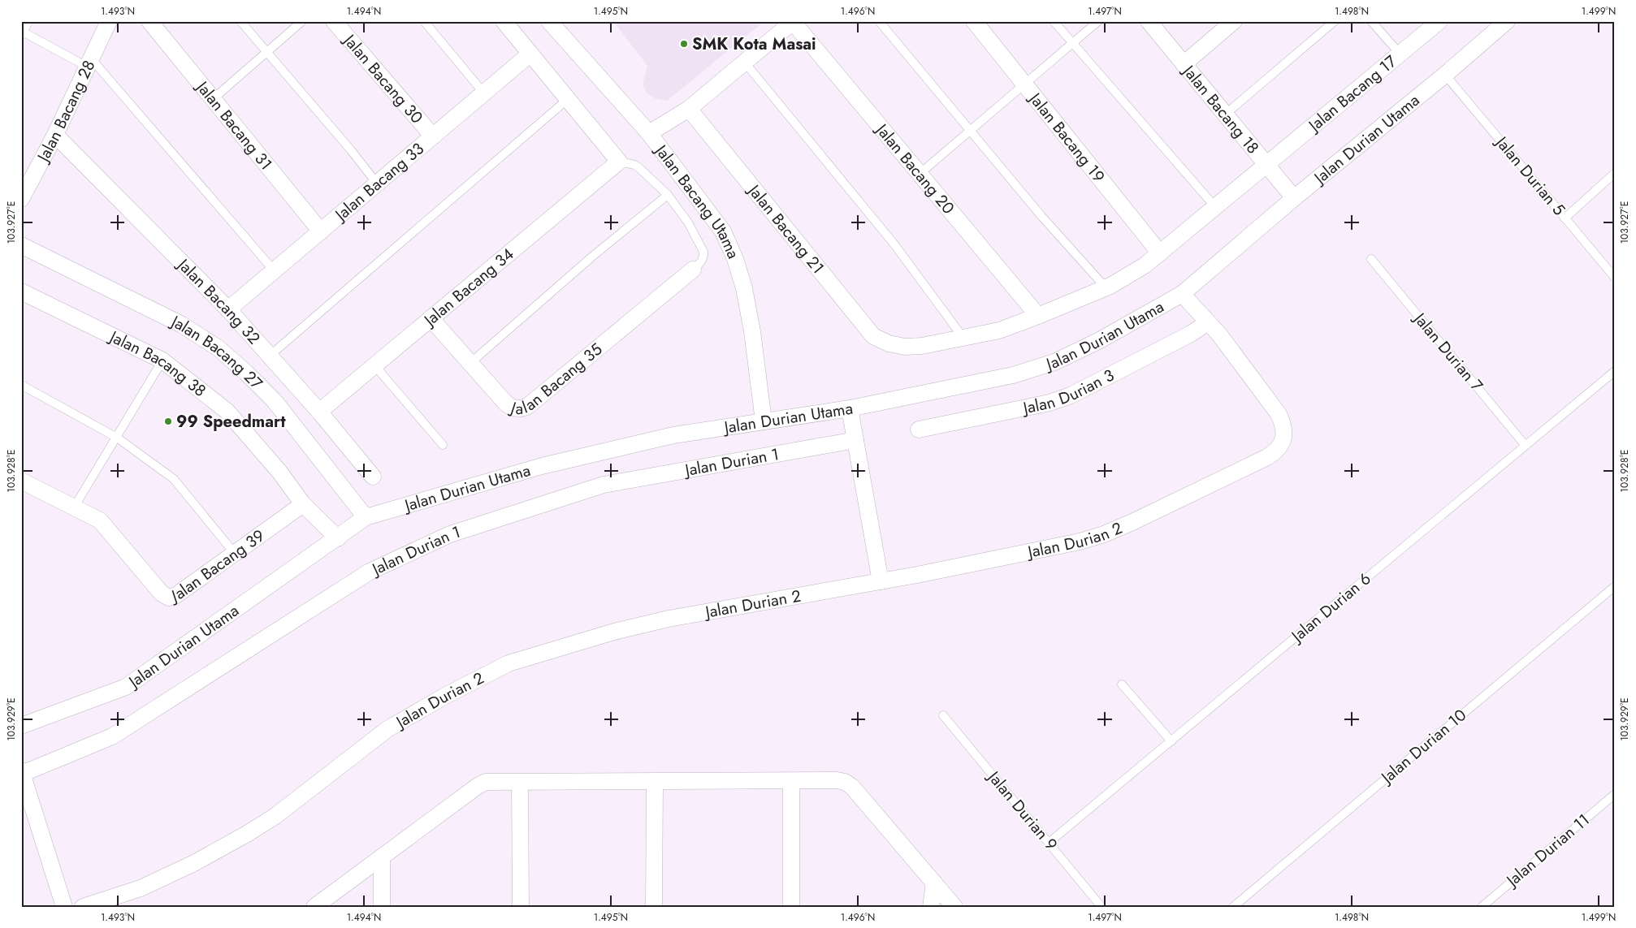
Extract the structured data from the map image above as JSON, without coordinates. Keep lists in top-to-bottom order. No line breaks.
{"streets":{"street":["Jalan Bacang 30","Jalan Bacang 17","Jalan Bacang 18","Jalan Bacang 28","Jalan Bacang 31","Jalan Bacang 19","Jalan Durian Utama","Jalan Bacang 20","Jalan Bacang 33","Jalan Bacang Utama","Jalan Bacang 21","Jalan Bacang 34","Jalan Bacang 32","Jalan Bacang 27","Jalan Bacang 38","Jalan Bacang 35","Jalan Durian 3","Jalan Durian 1","Jalan Durian 2","Jalan Bacang 39"],"lane":["Jalan Durian 5","Jalan Durian 7","Jalan Durian 6","Jalan Durian 10","Jalan Durian 9","Jalan Durian 11"]},"crossings":[["Jalan Bacang 30","Jalan Bacang 33"],["Jalan Bacang 17","Jalan Bacang 18"],["Jalan Bacang 17","Jalan Bacang 19"],["Jalan Bacang 17","Jalan Bacang 20"],["Jalan Bacang 17","Jalan Bacang 21"],["Jalan Bacang 18","Jalan Durian Utama"],["Jalan Bacang 28","Jalan Bacang 32"],["Jalan Bacang 31","Jalan Bacang 33"],["Jalan Durian Utama","Jalan Durian 5"],["Jalan Durian Utama","Jalan Bacang Utama"],["Jalan Durian Utama","Jalan Bacang 27"],["Jalan Durian Utama","Jalan Bacang 38"],["Jalan Durian Utama","Jalan Durian 2"],["Jalan Bacang 33","Jalan Bacang 32"],["Jalan Bacang 34","Jalan Bacang 32"],["Jalan Bacang 34","Jalan Bacang 35"],["Jalan Durian 7","Jalan Durian 6"],["Jalan Bacang 38","Jalan Bacang 39"],["Jalan Durian 3","Jalan Durian 2"],["Jalan Durian 6","Jalan Durian 9"]],"places":["SMK Kota Masai","99 Speedmart"],"coordinates":["1.493°N","1.494°N","1.495°N","1.496°N","1.497°N","1.498°N","1.499°N","103.927°E","103.928°E","103.929°E"]}
